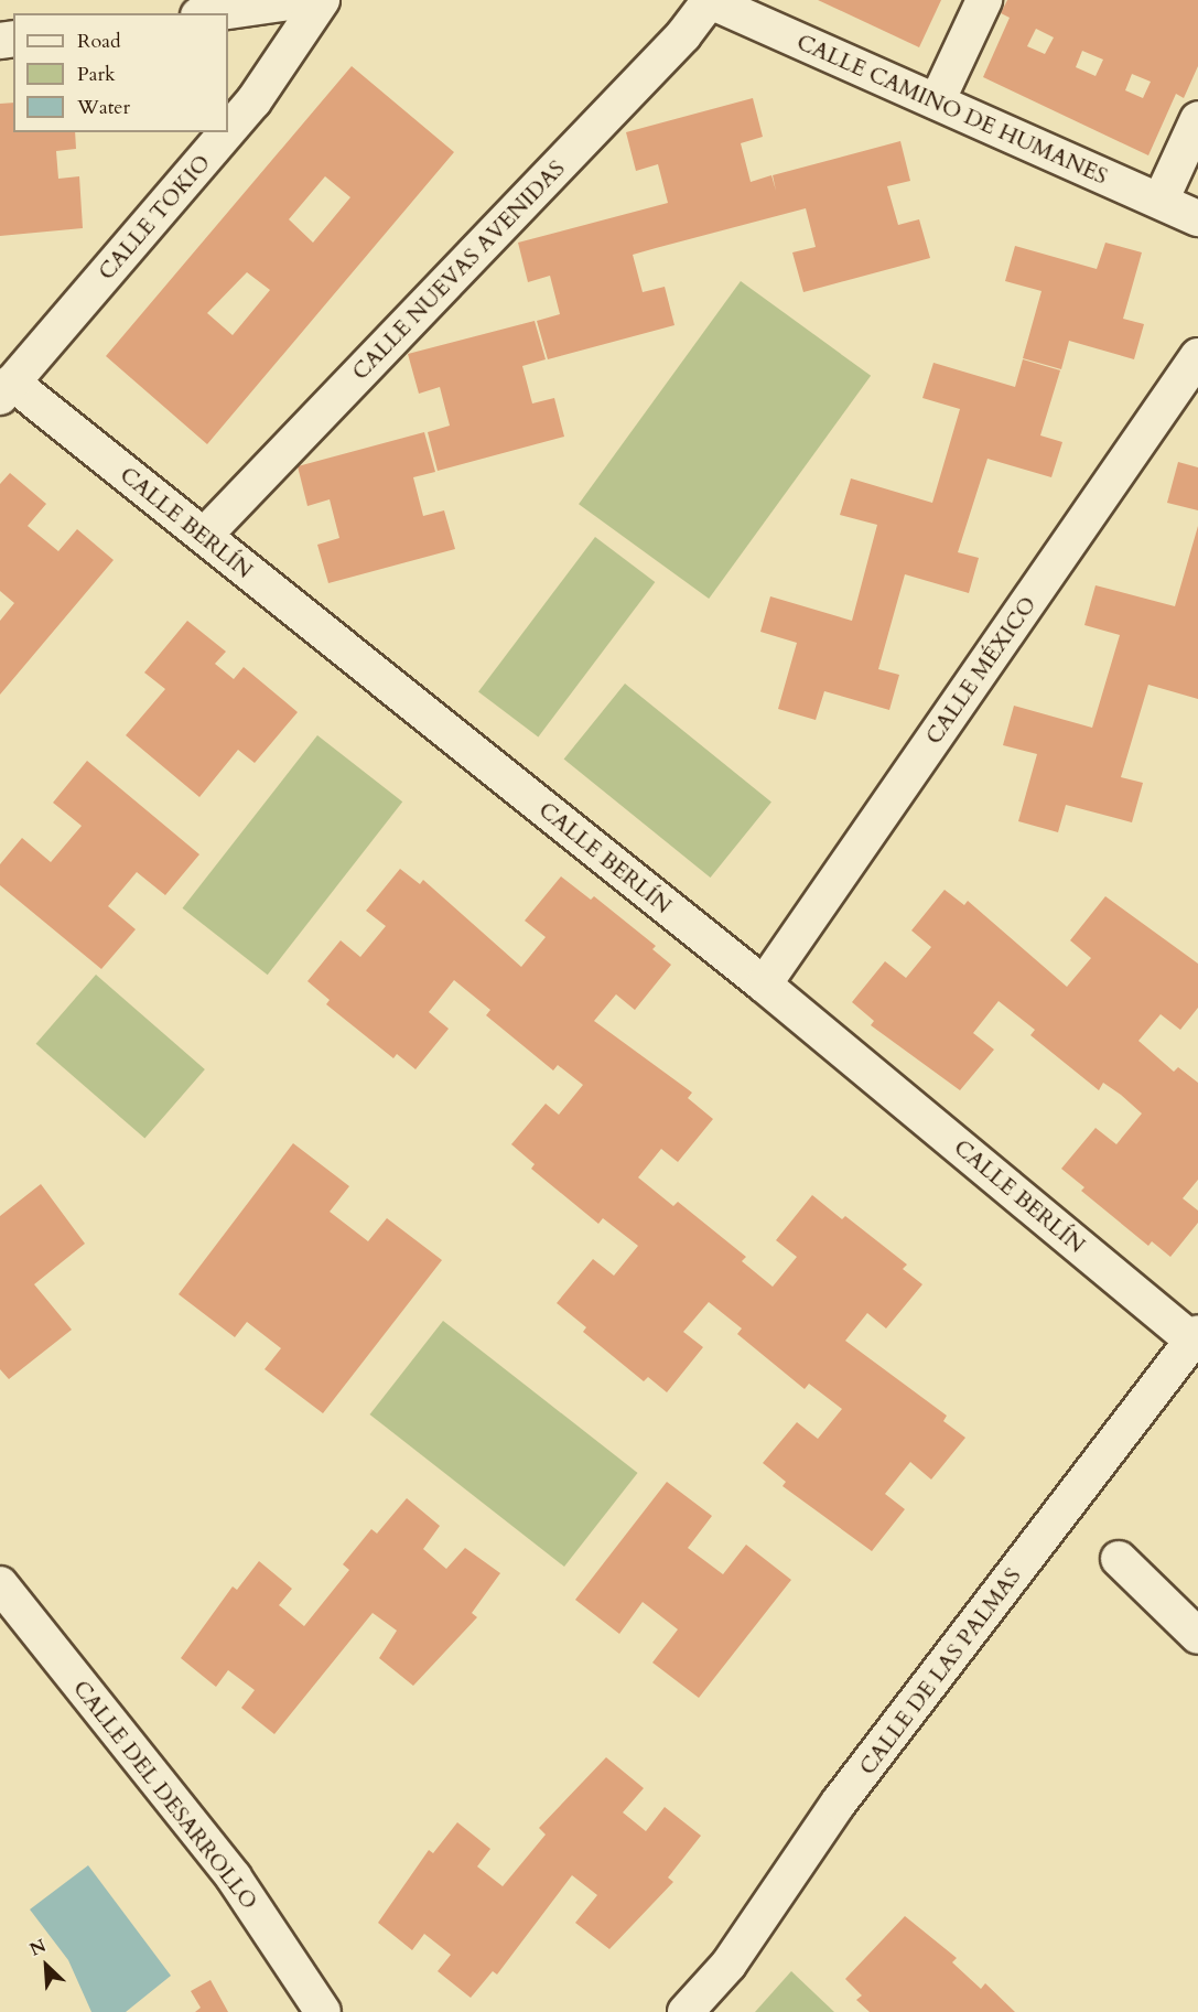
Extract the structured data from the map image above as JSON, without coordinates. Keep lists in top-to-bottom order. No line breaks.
{"streets":{"street":["CALLE CAMINO DE HUMANES","CALLE TOKIO","CALLE NUEVAS AVENIDAS","CALLE BERLÍN","CALLE MÉXICO","CALLE DE LAS PALMAS","CALLE DEL DESARROLLO"]},"crossings":[["CALLE CAMINO DE HUMANES","CALLE NUEVAS AVENIDAS"],["CALLE TOKIO","CALLE BERLÍN"],["CALLE NUEVAS AVENIDAS","CALLE BERLÍN"],["CALLE BERLÍN","CALLE MÉXICO"],["CALLE BERLÍN","CALLE DE LAS PALMAS"]],"legend":["Road","Park","Water"],"north":"top left"}
